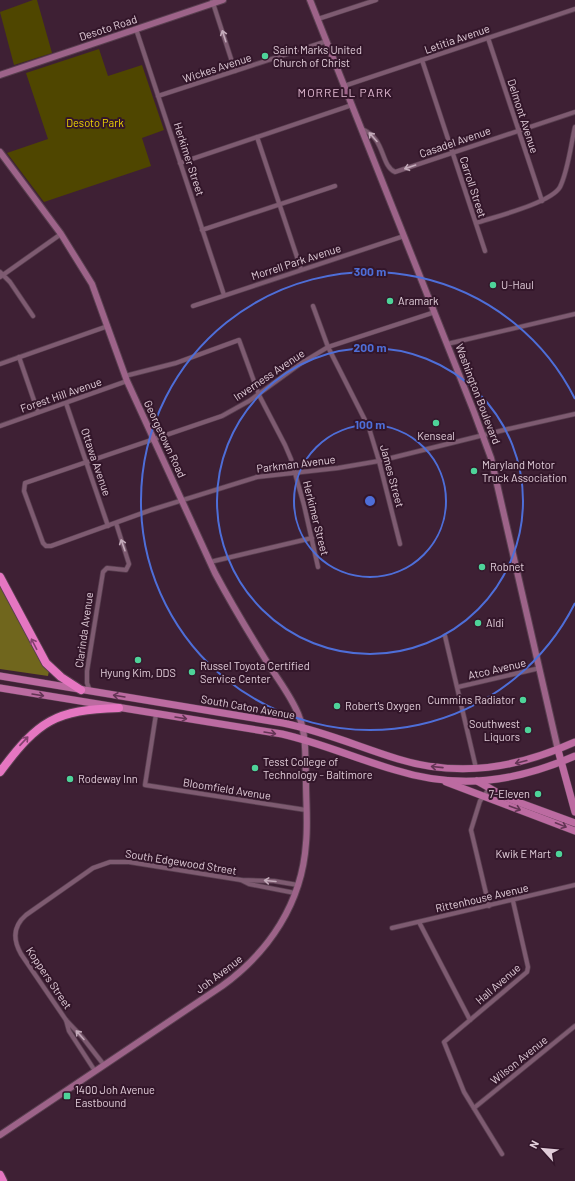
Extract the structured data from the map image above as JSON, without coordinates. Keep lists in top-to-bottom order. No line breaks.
{"streets":{"main road":["Washington Boulevard","South Caton Avenue"],"street":["Desoto Road","Letitia Avenue","Wickes Avenue","Delmont Avenue","Casadel Avenue","Herkimer Street","Carroll Street","Morrell Park Avenue","Inverness Avenue","Forest Hill Avenue","Georgetown Road","Ottawa Avenue","Parkman Avenue","James Street","Clarinda Avenue","Atco Avenue","Bloomfield Avenue","South Edgewood Street","Rittenhouse Avenue","Joh Avenue","Koppers Street","Hall Avenue","Wilson Avenue"]},"crossings":[["Desoto Road","Herkimer Street"],["Letitia Avenue","Delmont Avenue"],["Letitia Avenue","Carroll Street"],["Letitia Avenue","Washington Boulevard"],["Wickes Avenue","Herkimer Street"],["Wickes Avenue","Washington Boulevard"],["Delmont Avenue","Casadel Avenue"],["Casadel Avenue","Carroll Street"],["Casadel Avenue","Washington Boulevard"],["Herkimer Street","Morrell Park Avenue"],["Herkimer Street","Inverness Avenue"],["Herkimer Street","Forest Hill Avenue"],["Herkimer Street","Parkman Avenue"],["Morrell Park Avenue","Washington Boulevard"],["Inverness Avenue","Washington Boulevard"],["Inverness Avenue","Georgetown Road"],["Inverness Avenue","Ottawa Avenue"],["Inverness Avenue","Parkman Avenue"],["Inverness Avenue","James Street"],["Washington Boulevard","Parkman Avenue"],["Washington Boulevard","Atco Avenue"],["Washington Boulevard","South Caton Avenue"],["Forest Hill Avenue","Georgetown Road"],["Forest Hill Avenue","Ottawa Avenue"],["Georgetown Road","Parkman Avenue"],["Georgetown Road","South Caton Avenue"],["Georgetown Road","Joh Avenue"],["Ottawa Avenue","Parkman Avenue"],["Parkman Avenue","James Street"],["Parkman Avenue","Clarinda Avenue"],["Clarinda Avenue","South Caton Avenue"],["South Caton Avenue","Bloomfield Avenue"],["South Caton Avenue","Joh Avenue"],["Bloomfield Avenue","Joh Avenue"],["South Edgewood Street","Joh Avenue"],["South Edgewood Street","Koppers Street"],["Rittenhouse Avenue","Hall Avenue"],["Joh Avenue","Koppers Street"],["Hall Avenue","Wilson Avenue"]],"one_way":["Casadel Avenue","Clarinda Avenue"],"districts":["MORRELL PARK"],"parks":["Desoto Park"],"places":{"other":["Saint Marks United Church of Christ","U-Haul","Aramark","Kenseal","Maryland Motor Truck Association","Robnet","Aldi","Hyung Kim, DDS","Russel Toyota Certified Service Center","Cummins Radiator","Robert's Oxygen","Southwest Liquors","Tesst College of Technology - Baltimore","Rodeway Inn","7-Eleven","Kwik E Mart"],"transit":["1400 Joh Avenue Eastbound"]},"north":"top left","rings":["300 m","200 m","100 m"]}
